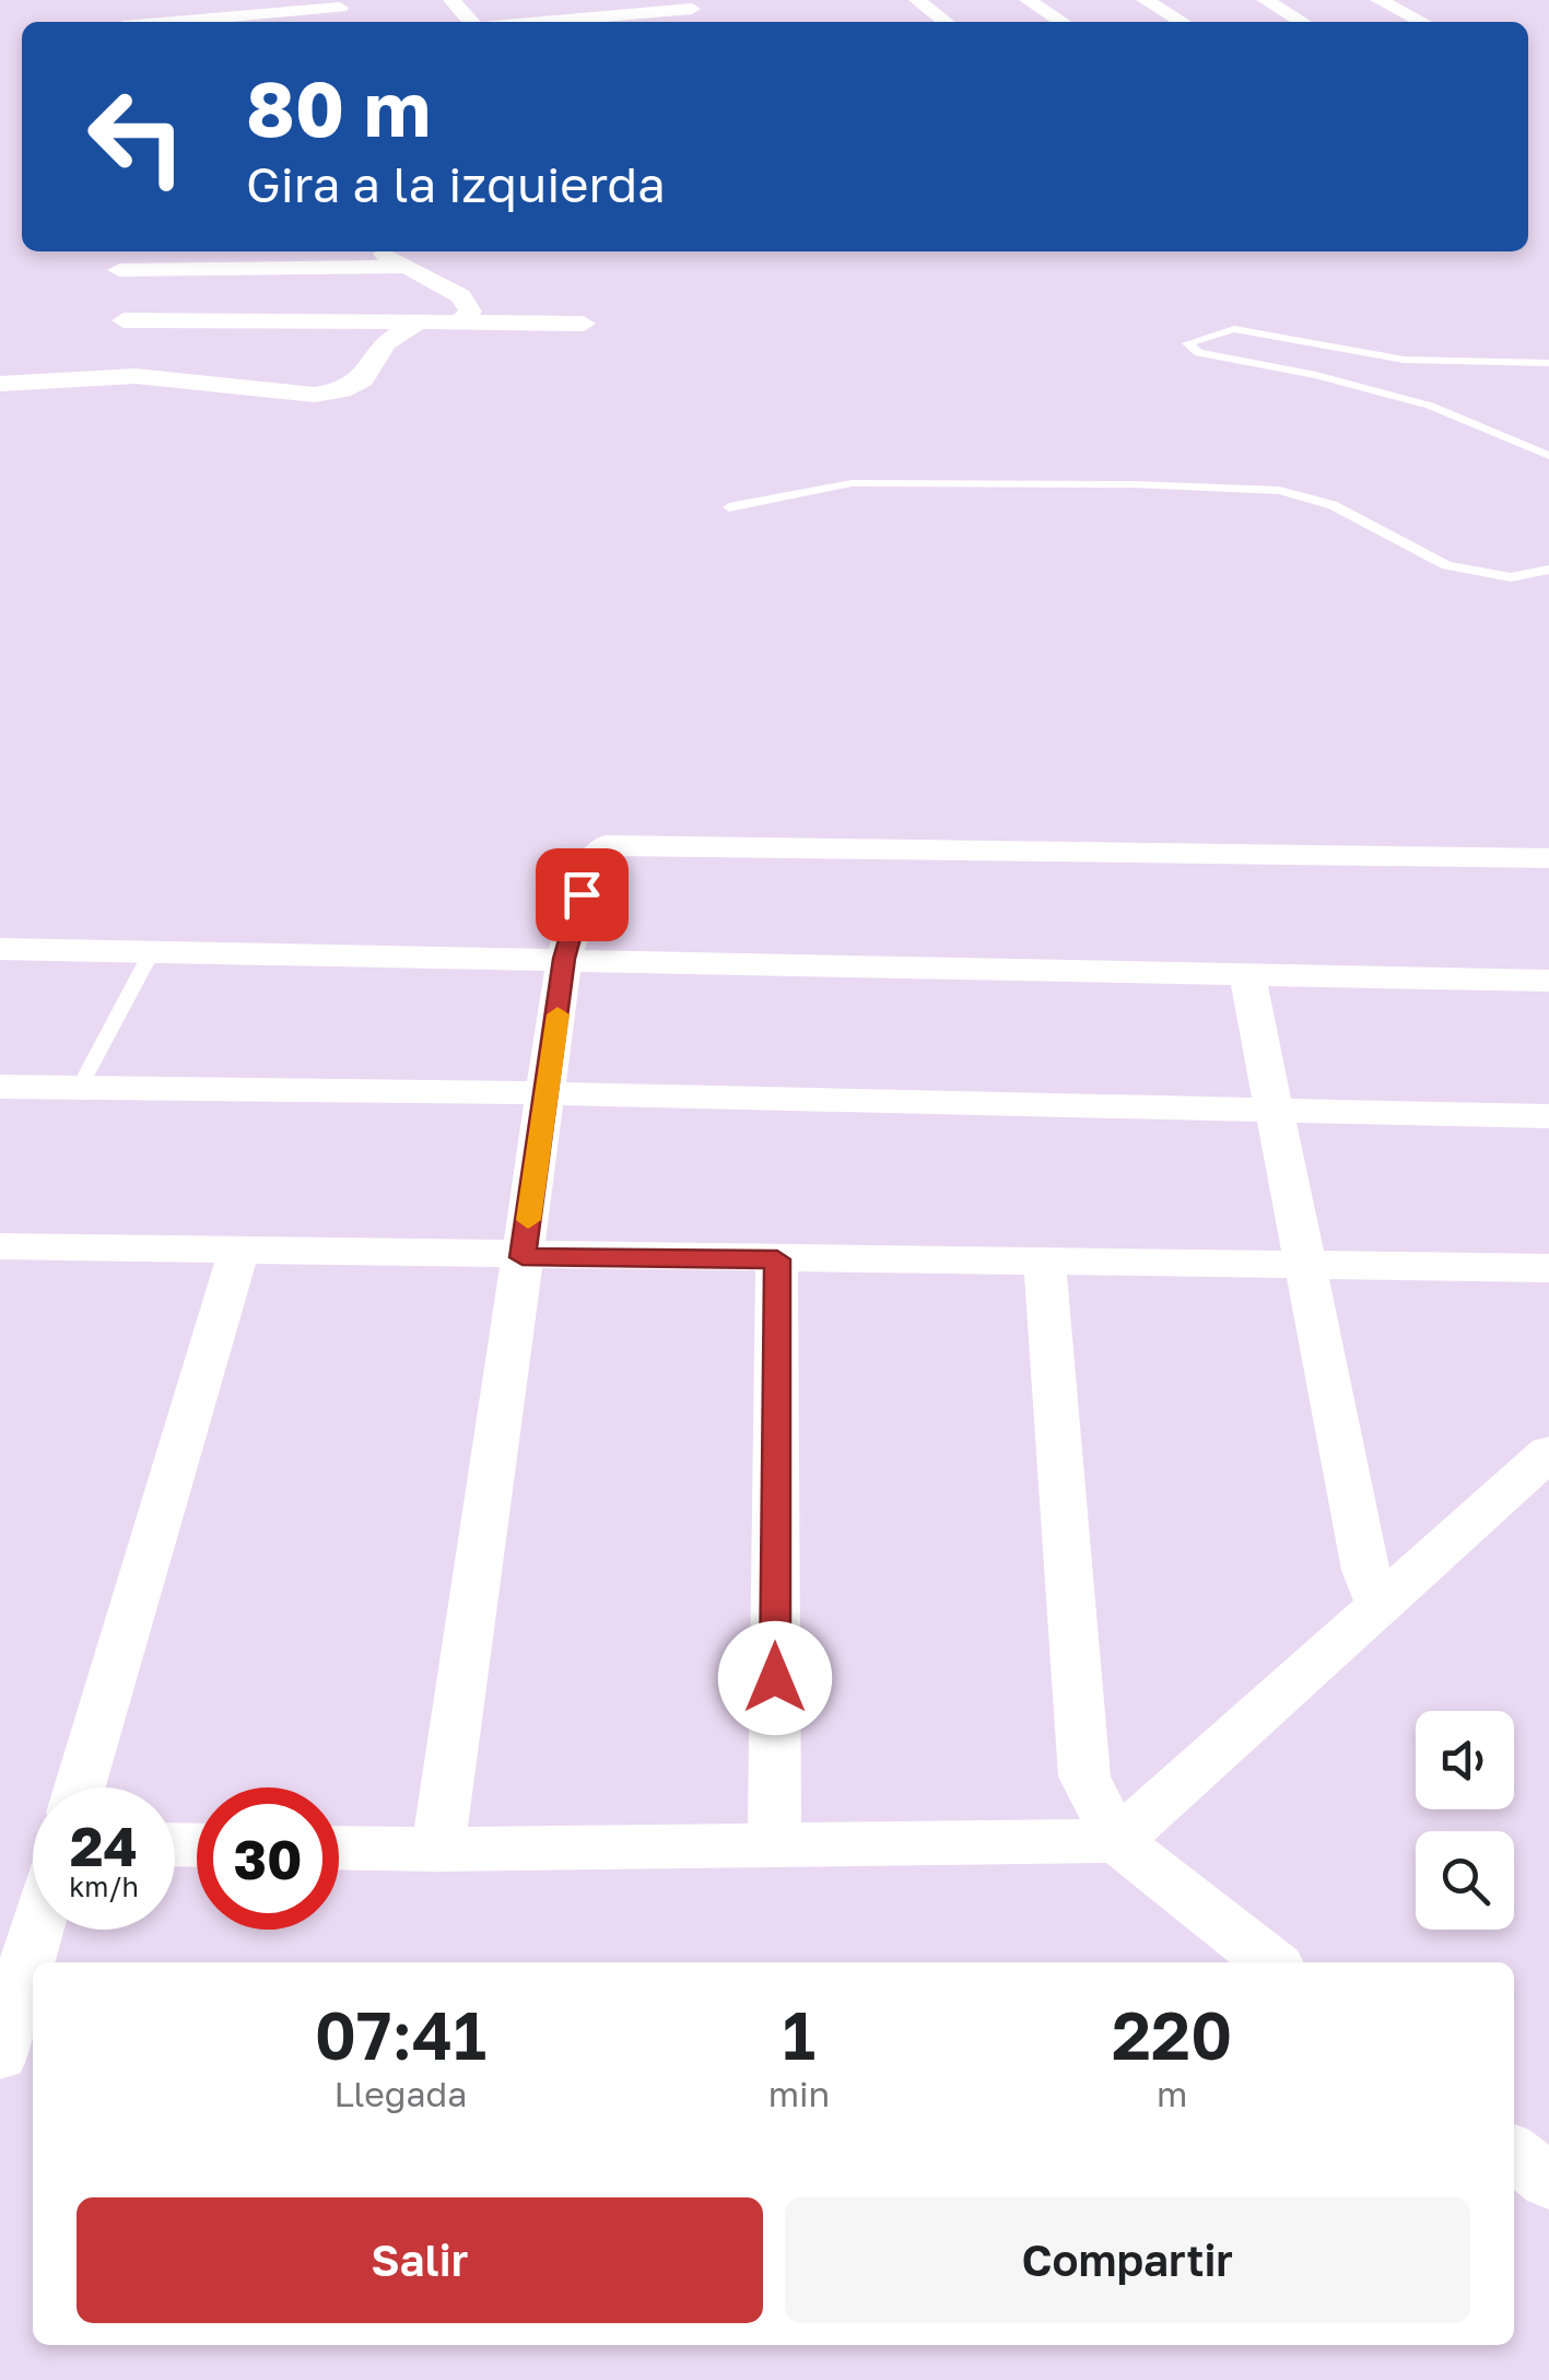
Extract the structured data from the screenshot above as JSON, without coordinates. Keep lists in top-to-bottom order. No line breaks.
{"page":{"turn":["80 m","Gira a la izquierda"],"speed":"24 km/h","limit":"30","eta":["07:41","Llegada","1","min","220","m"],"buttons":["Salir","Compartir"]}}
